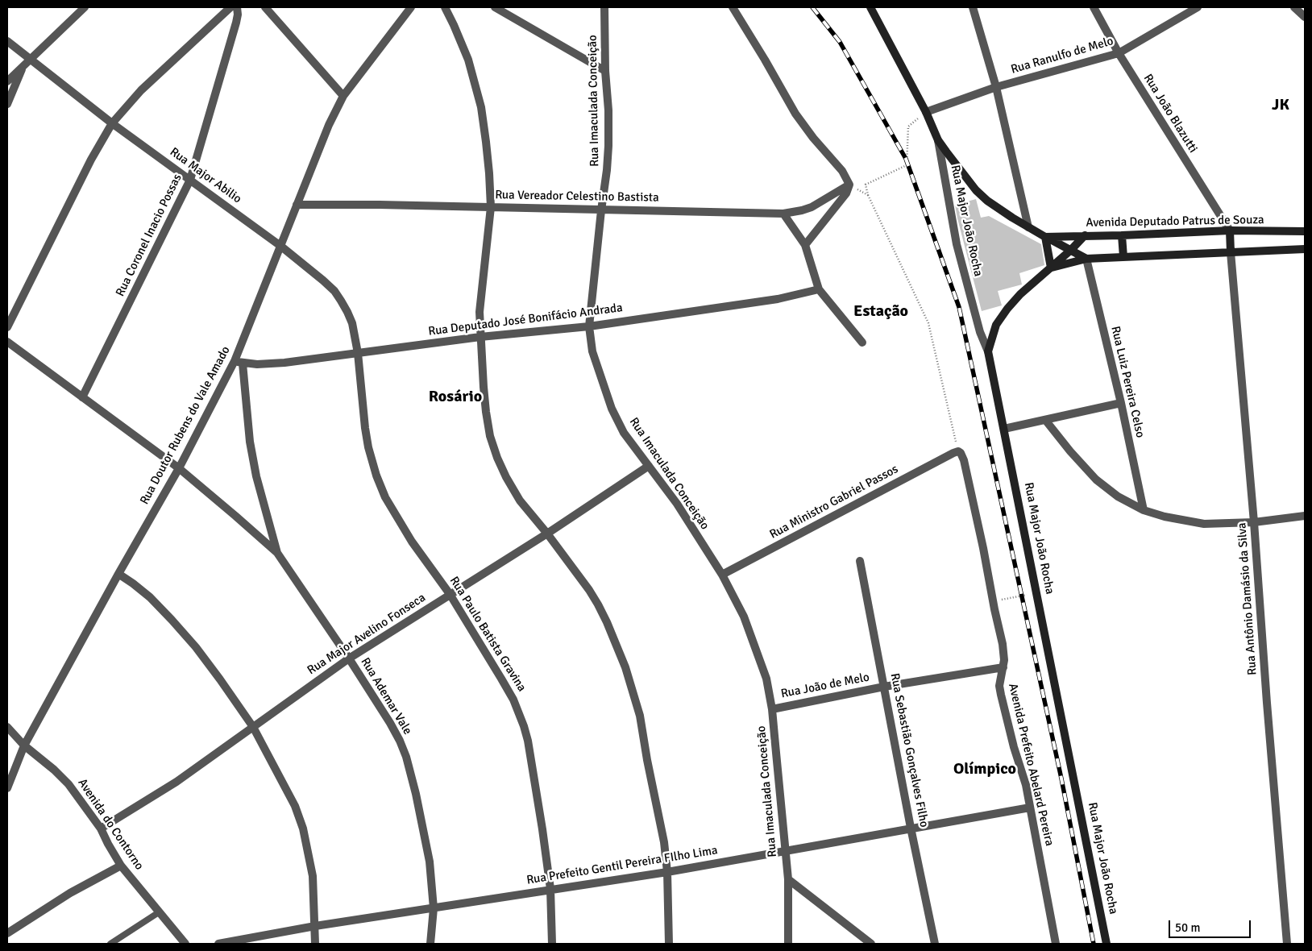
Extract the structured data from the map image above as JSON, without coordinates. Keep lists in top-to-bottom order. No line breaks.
{"streets":{"main road":["Rua Major João Rocha","Avenida Deputado Patrus de Souza"],"street":["Rua Ranulfo de Melo","Rua Imaculada Conceição","Rua João Blazutti","Rua Major Abilio","Rua Vereador Celestino Bastista","Rua Coronel Inacio Possas","Rua Deputado José Bonifácio Andrada","Rua Luiz Pereira Celso","Rua Doutor Rubens do Vale Amado","Rua Ministro Gabriel Passos","Rua Antônio Damásio da Silva","Rua Major Avelino Fonseca","Rua Paulo Batista Gravina","Rua João de Melo","Rua Ademar Vale","Rua Sebastião Gonçalves Filho","Avenida Prefeito Abelard Pereira","Avenida do Contorno","Rua Prefeito Gentil Pereira FIlho Lima"]},"crossings":[["Rua Ranulfo de Melo","Rua João Blazutti"],["Rua Ranulfo de Melo","Rua Major João Rocha"],["Rua Imaculada Conceição","Rua Vereador Celestino Bastista"],["Rua Imaculada Conceição","Rua Deputado José Bonifácio Andrada"],["Rua Imaculada Conceição","Rua Ministro Gabriel Passos"],["Rua Imaculada Conceição","Rua Major Avelino Fonseca"],["Rua Imaculada Conceição","Rua João de Melo"],["Rua Imaculada Conceição","Rua Prefeito Gentil Pereira FIlho Lima"],["Rua João Blazutti","Avenida Deputado Patrus de Souza"],["Rua Major Abilio","Rua Coronel Inacio Possas"],["Rua Major Abilio","Rua Deputado José Bonifácio Andrada"],["Rua Major Abilio","Rua Doutor Rubens do Vale Amado"],["Rua Major Abilio","Rua Paulo Batista Gravina"],["Rua Vereador Celestino Bastista","Rua Doutor Rubens do Vale Amado"],["Rua Major João Rocha","Avenida Deputado Patrus de Souza"],["Rua Major João Rocha","Rua Luiz Pereira Celso"],["Rua Deputado José Bonifácio Andrada","Rua Doutor Rubens do Vale Amado"],["Rua Deputado José Bonifácio Andrada","Rua Paulo Batista Gravina"],["Rua Deputado José Bonifácio Andrada","Rua Ademar Vale"],["Rua Doutor Rubens do Vale Amado","Rua Ademar Vale"],["Rua Doutor Rubens do Vale Amado","Avenida do Contorno"],["Rua Ministro Gabriel Passos","Avenida Prefeito Abelard Pereira"],["Rua Major Avelino Fonseca","Rua Paulo Batista Gravina"],["Rua Major Avelino Fonseca","Rua Ademar Vale"],["Rua Major Avelino Fonseca","Avenida do Contorno"],["Rua Paulo Batista Gravina","Rua Prefeito Gentil Pereira FIlho Lima"],["Rua João de Melo","Rua Sebastião Gonçalves Filho"],["Rua João de Melo","Avenida Prefeito Abelard Pereira"],["Rua Ademar Vale","Rua Prefeito Gentil Pereira FIlho Lima"],["Rua Sebastião Gonçalves Filho","Rua Prefeito Gentil Pereira FIlho Lima"],["Avenida Prefeito Abelard Pereira","Rua Prefeito Gentil Pereira FIlho Lima"]],"districts":["JK","Estação","Rosário","Olímpico"],"scale_bar":"50 m"}
